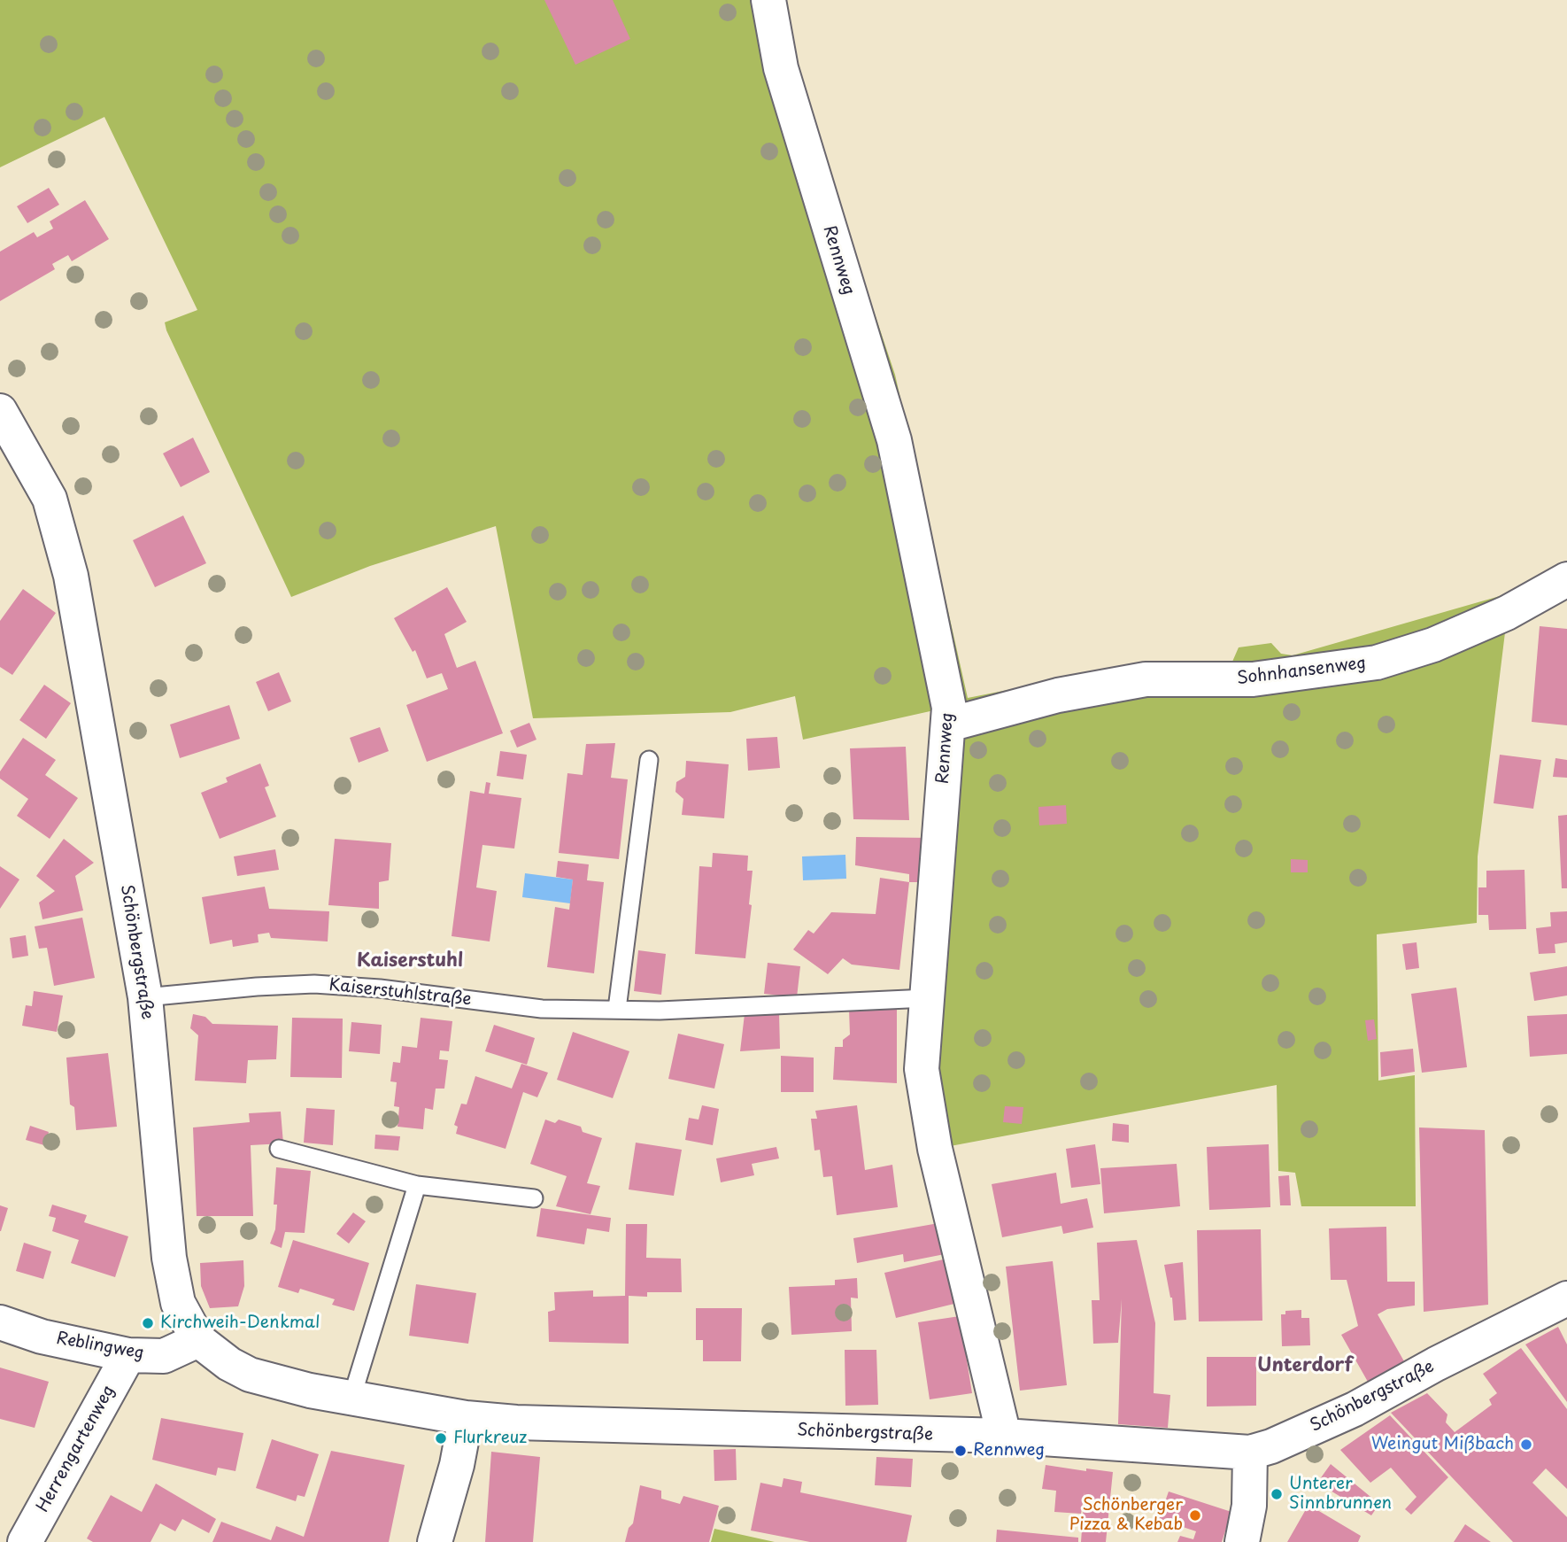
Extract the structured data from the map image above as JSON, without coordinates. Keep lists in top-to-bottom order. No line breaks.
{"streets":{"street":["Rennweg","Sohnhansenweg","Schönbergstraße","Reblingweg","Herrengartenweg"],"lane":["Kaiserstuhlstraße"]},"crossings":[["Rennweg","Sohnhansenweg"],["Rennweg","Schönbergstraße"],["Rennweg","Kaiserstuhlstraße"],["Schönbergstraße","Kaiserstuhlstraße"],["Schönbergstraße","Reblingweg"],["Reblingweg","Herrengartenweg"]],"districts":["Kaiserstuhl","Unterdorf"],"places":["Kirchweih-Denkmal","Flurkreuz","Weingut Mißbach","Rennweg","Unterer Sinnbrunnen","Schönberger Pizza & Kebab"]}
